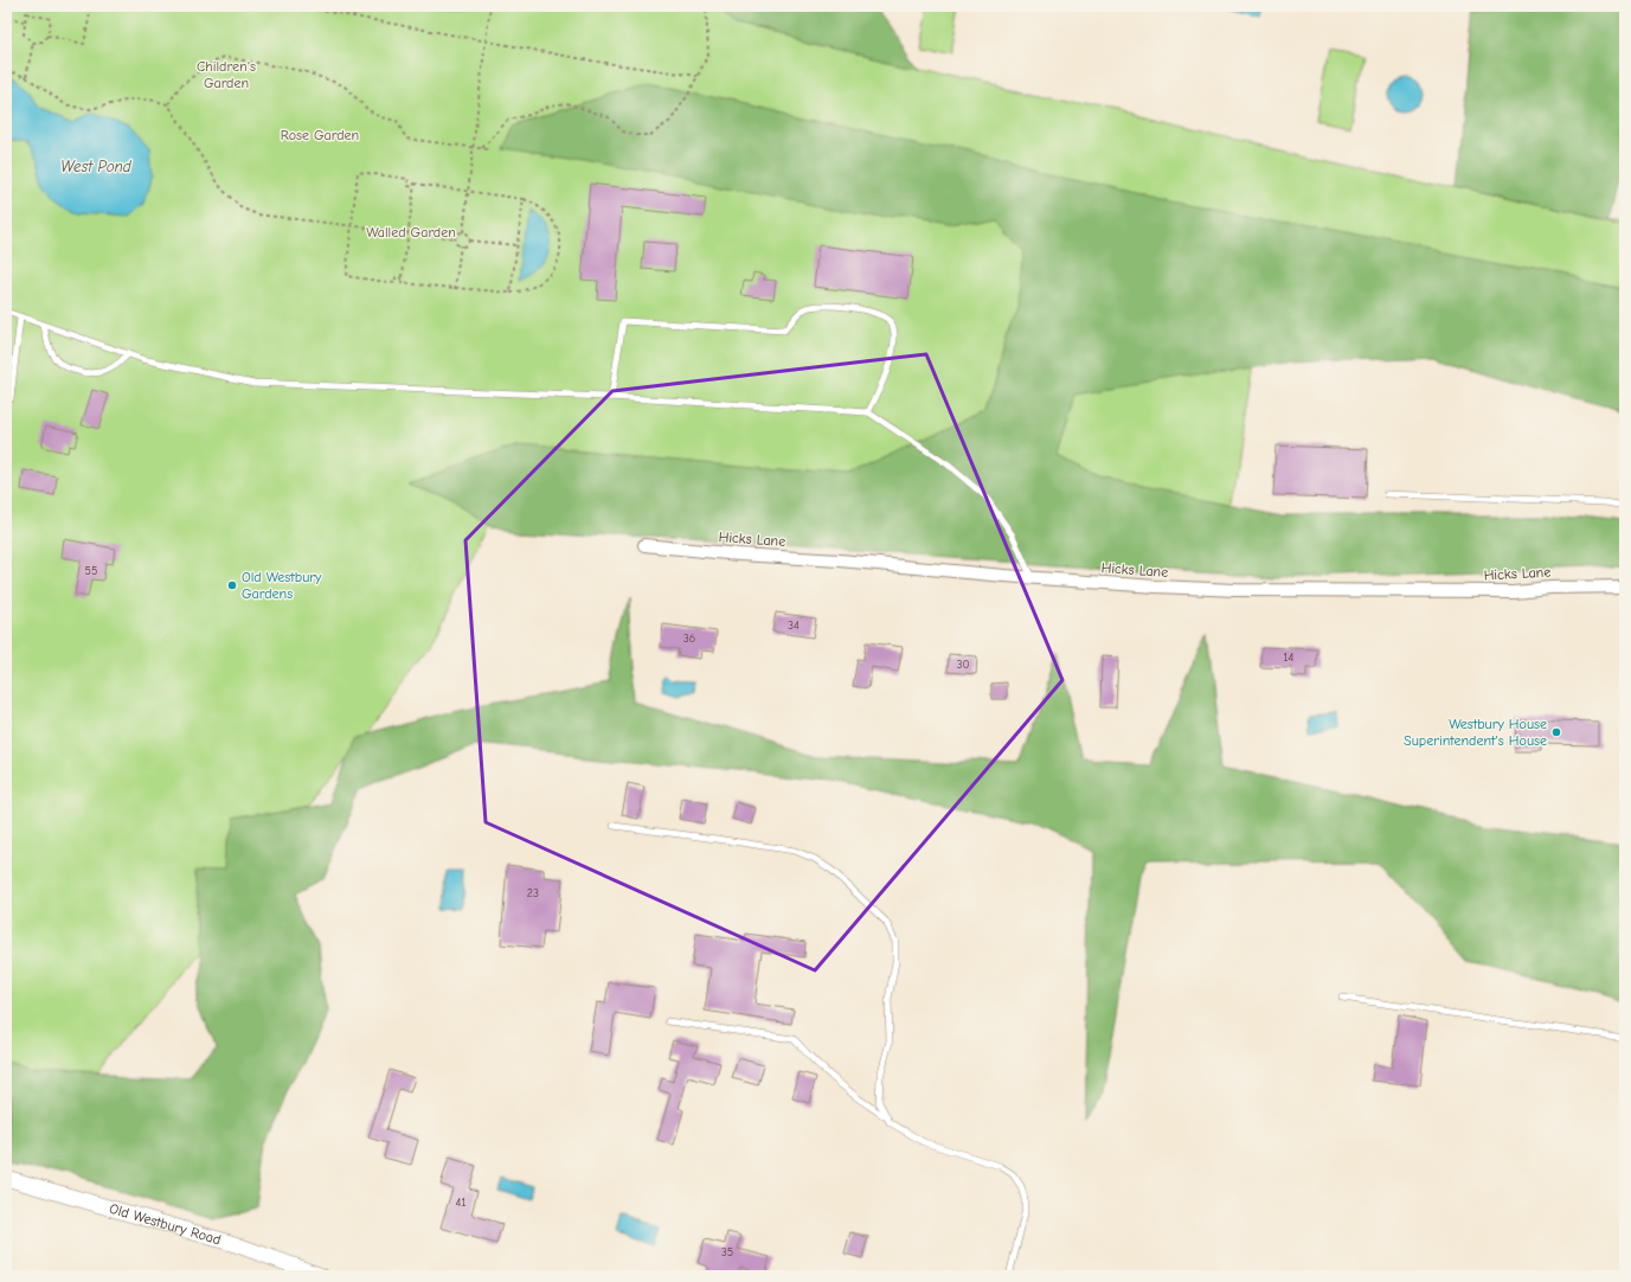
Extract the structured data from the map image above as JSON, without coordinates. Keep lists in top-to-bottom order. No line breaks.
{"streets":{"street":["Hicks Lane","Old Westbury Road"]},"water":["West Pond"],"parks":["Children's Garden","Rose Garden","Walled Garden"],"places":["Old Westbury Gardens","Westbury House Superintendent's House"],"house_numbers":["55","34","36","14","30","23","41","35"]}
